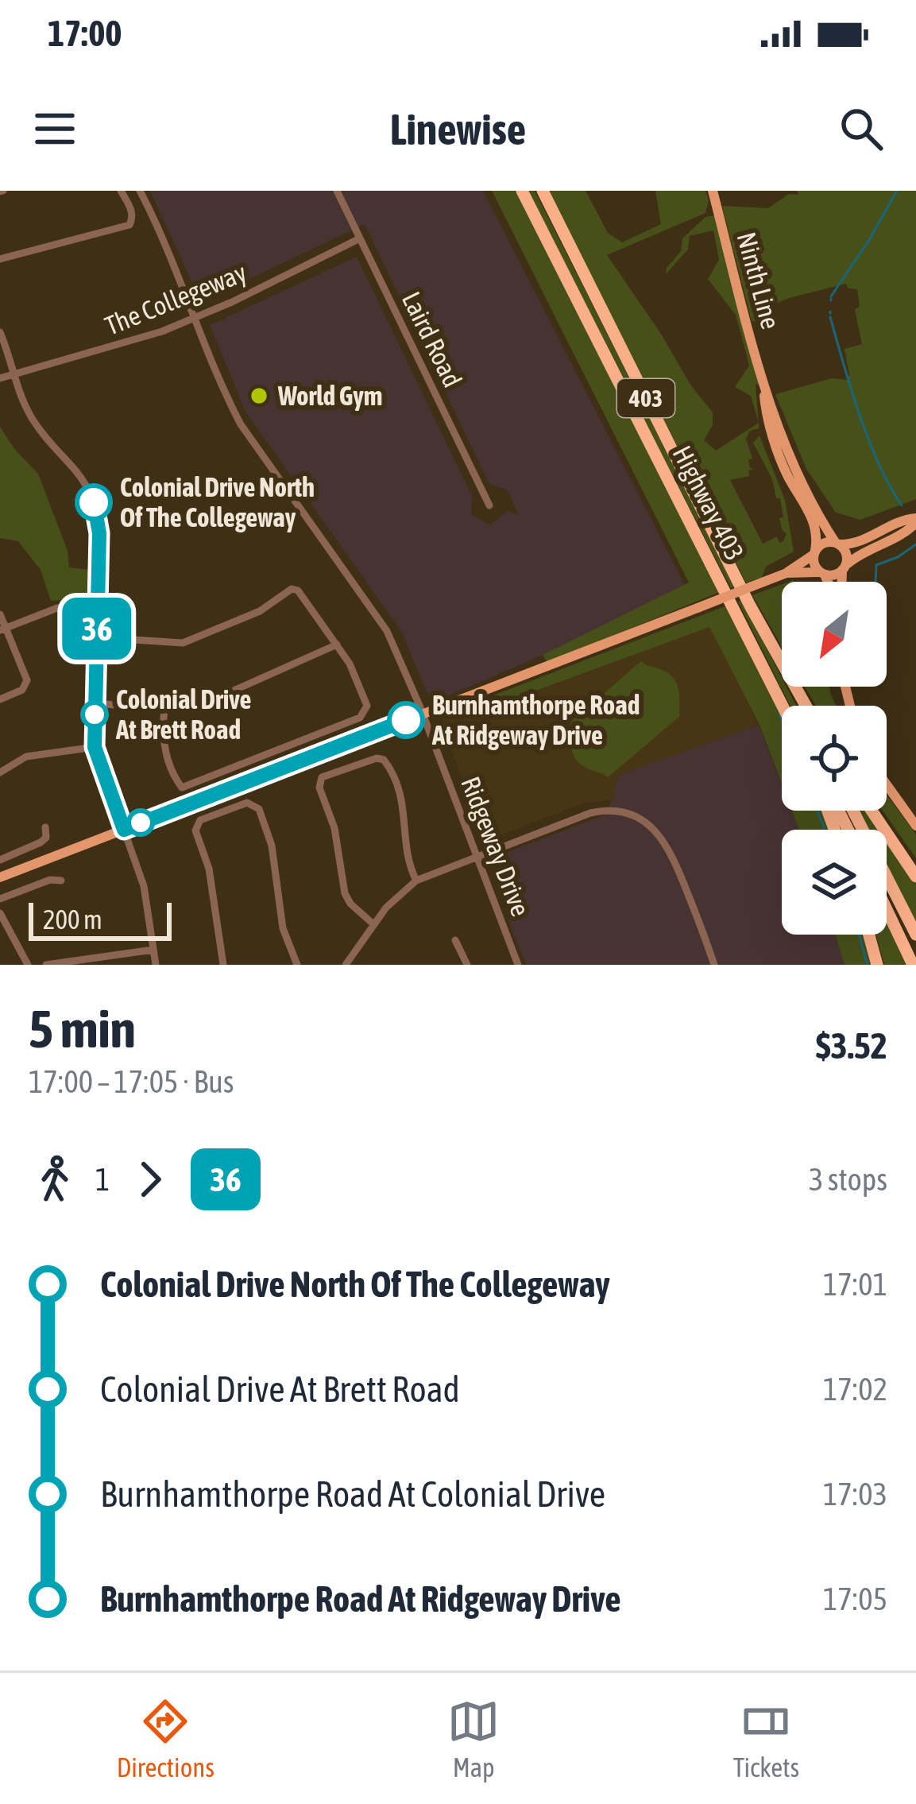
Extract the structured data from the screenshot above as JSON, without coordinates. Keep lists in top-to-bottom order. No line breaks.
{"streets":{"highway":["403","Highway 403"],"main road":["Ninth Line"],"street":["The Collegeway","Laird Road","Ridgeway Drive"]},"crossings":[["The Collegeway","Laird Road"],["The Collegeway","Ridgeway Drive"]],"places":["World Gym","Colonial Drive North Of The Collegeway","Colonial Drive At Brett Road","Burnhamthorpe Road At Ridgeway Drive"],"lines":["bus line 36"],"scale_bar":"200 m","north":"bottom left","page":{"status":"17:00","header":"Linewise","on_map":"36","scale":"200 m","heading":["5 min","17:00 – 17:05 · Bus","$3.52"],"legs":["1","36","3 stops"],"list":[{"name":"Colonial Drive North Of The Collegeway","value":"17:01"},{"name":"Colonial Drive At Brett Road","value":"17:02"},{"name":"Burnhamthorpe Road At Colonial Drive","value":"17:03"},{"name":"Burnhamthorpe Road At Ridgeway Drive","value":"17:05"}],"tabs":["Directions","Map","Tickets"]}}
